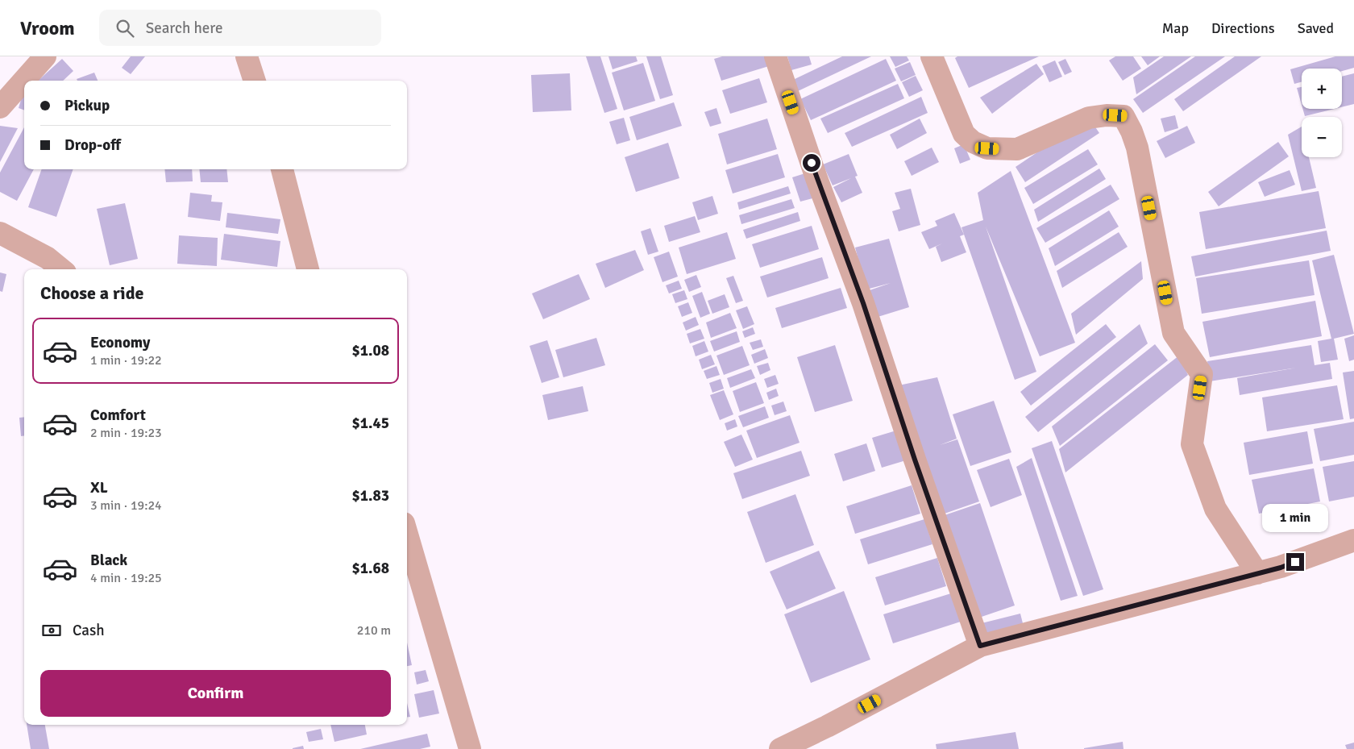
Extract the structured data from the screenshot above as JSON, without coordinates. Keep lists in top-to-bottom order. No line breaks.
{"page":{"header":"Vroom","search":"Search here","nav":["Map","Directions","Saved"],"map_buttons":["+","−"],"banner":["Pickup","Drop-off"],"heading":"Choose a ride","list":[{"name":"Economy","note":"1 min · 19:22","value":"$1.08"},{"name":"Comfort","note":"2 min · 19:23","value":"$1.45"},{"name":"XL","note":"3 min · 19:24","value":"$1.83"},{"name":"Black","note":"4 min · 19:25","value":"$1.68"}],"bubble":"1 min","pay":["Cash","210 m"],"buttons":"Confirm"}}
